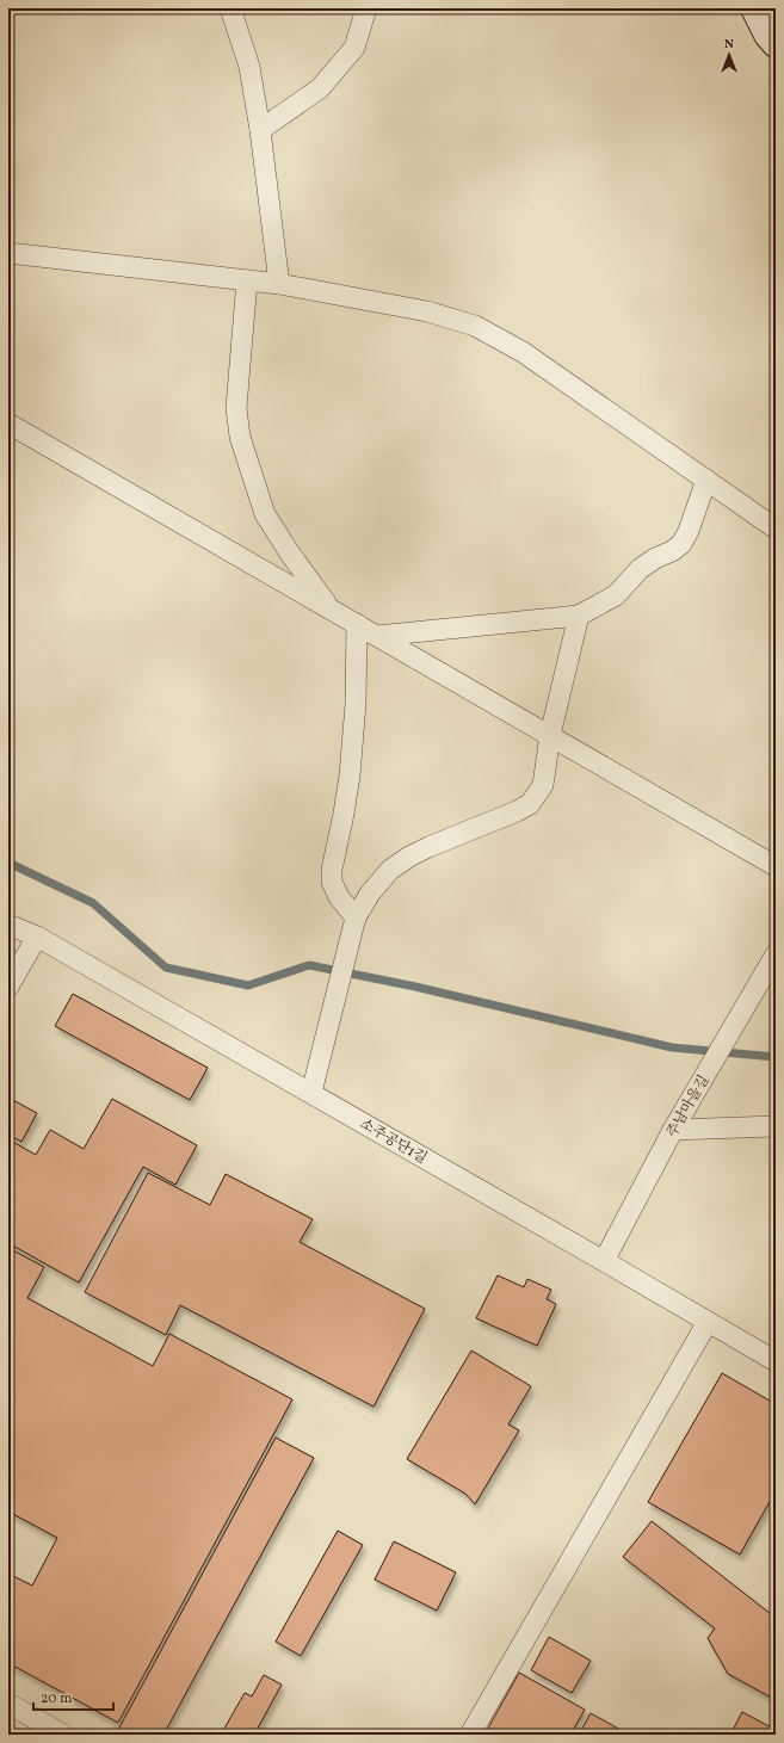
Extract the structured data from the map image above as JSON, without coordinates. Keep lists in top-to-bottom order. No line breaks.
{"streets":{"street":["주남마을길","소주공단1길"]},"crossings":[["주남마을길","소주공단1길"]],"scale_bar":"20 m","north":"top"}
